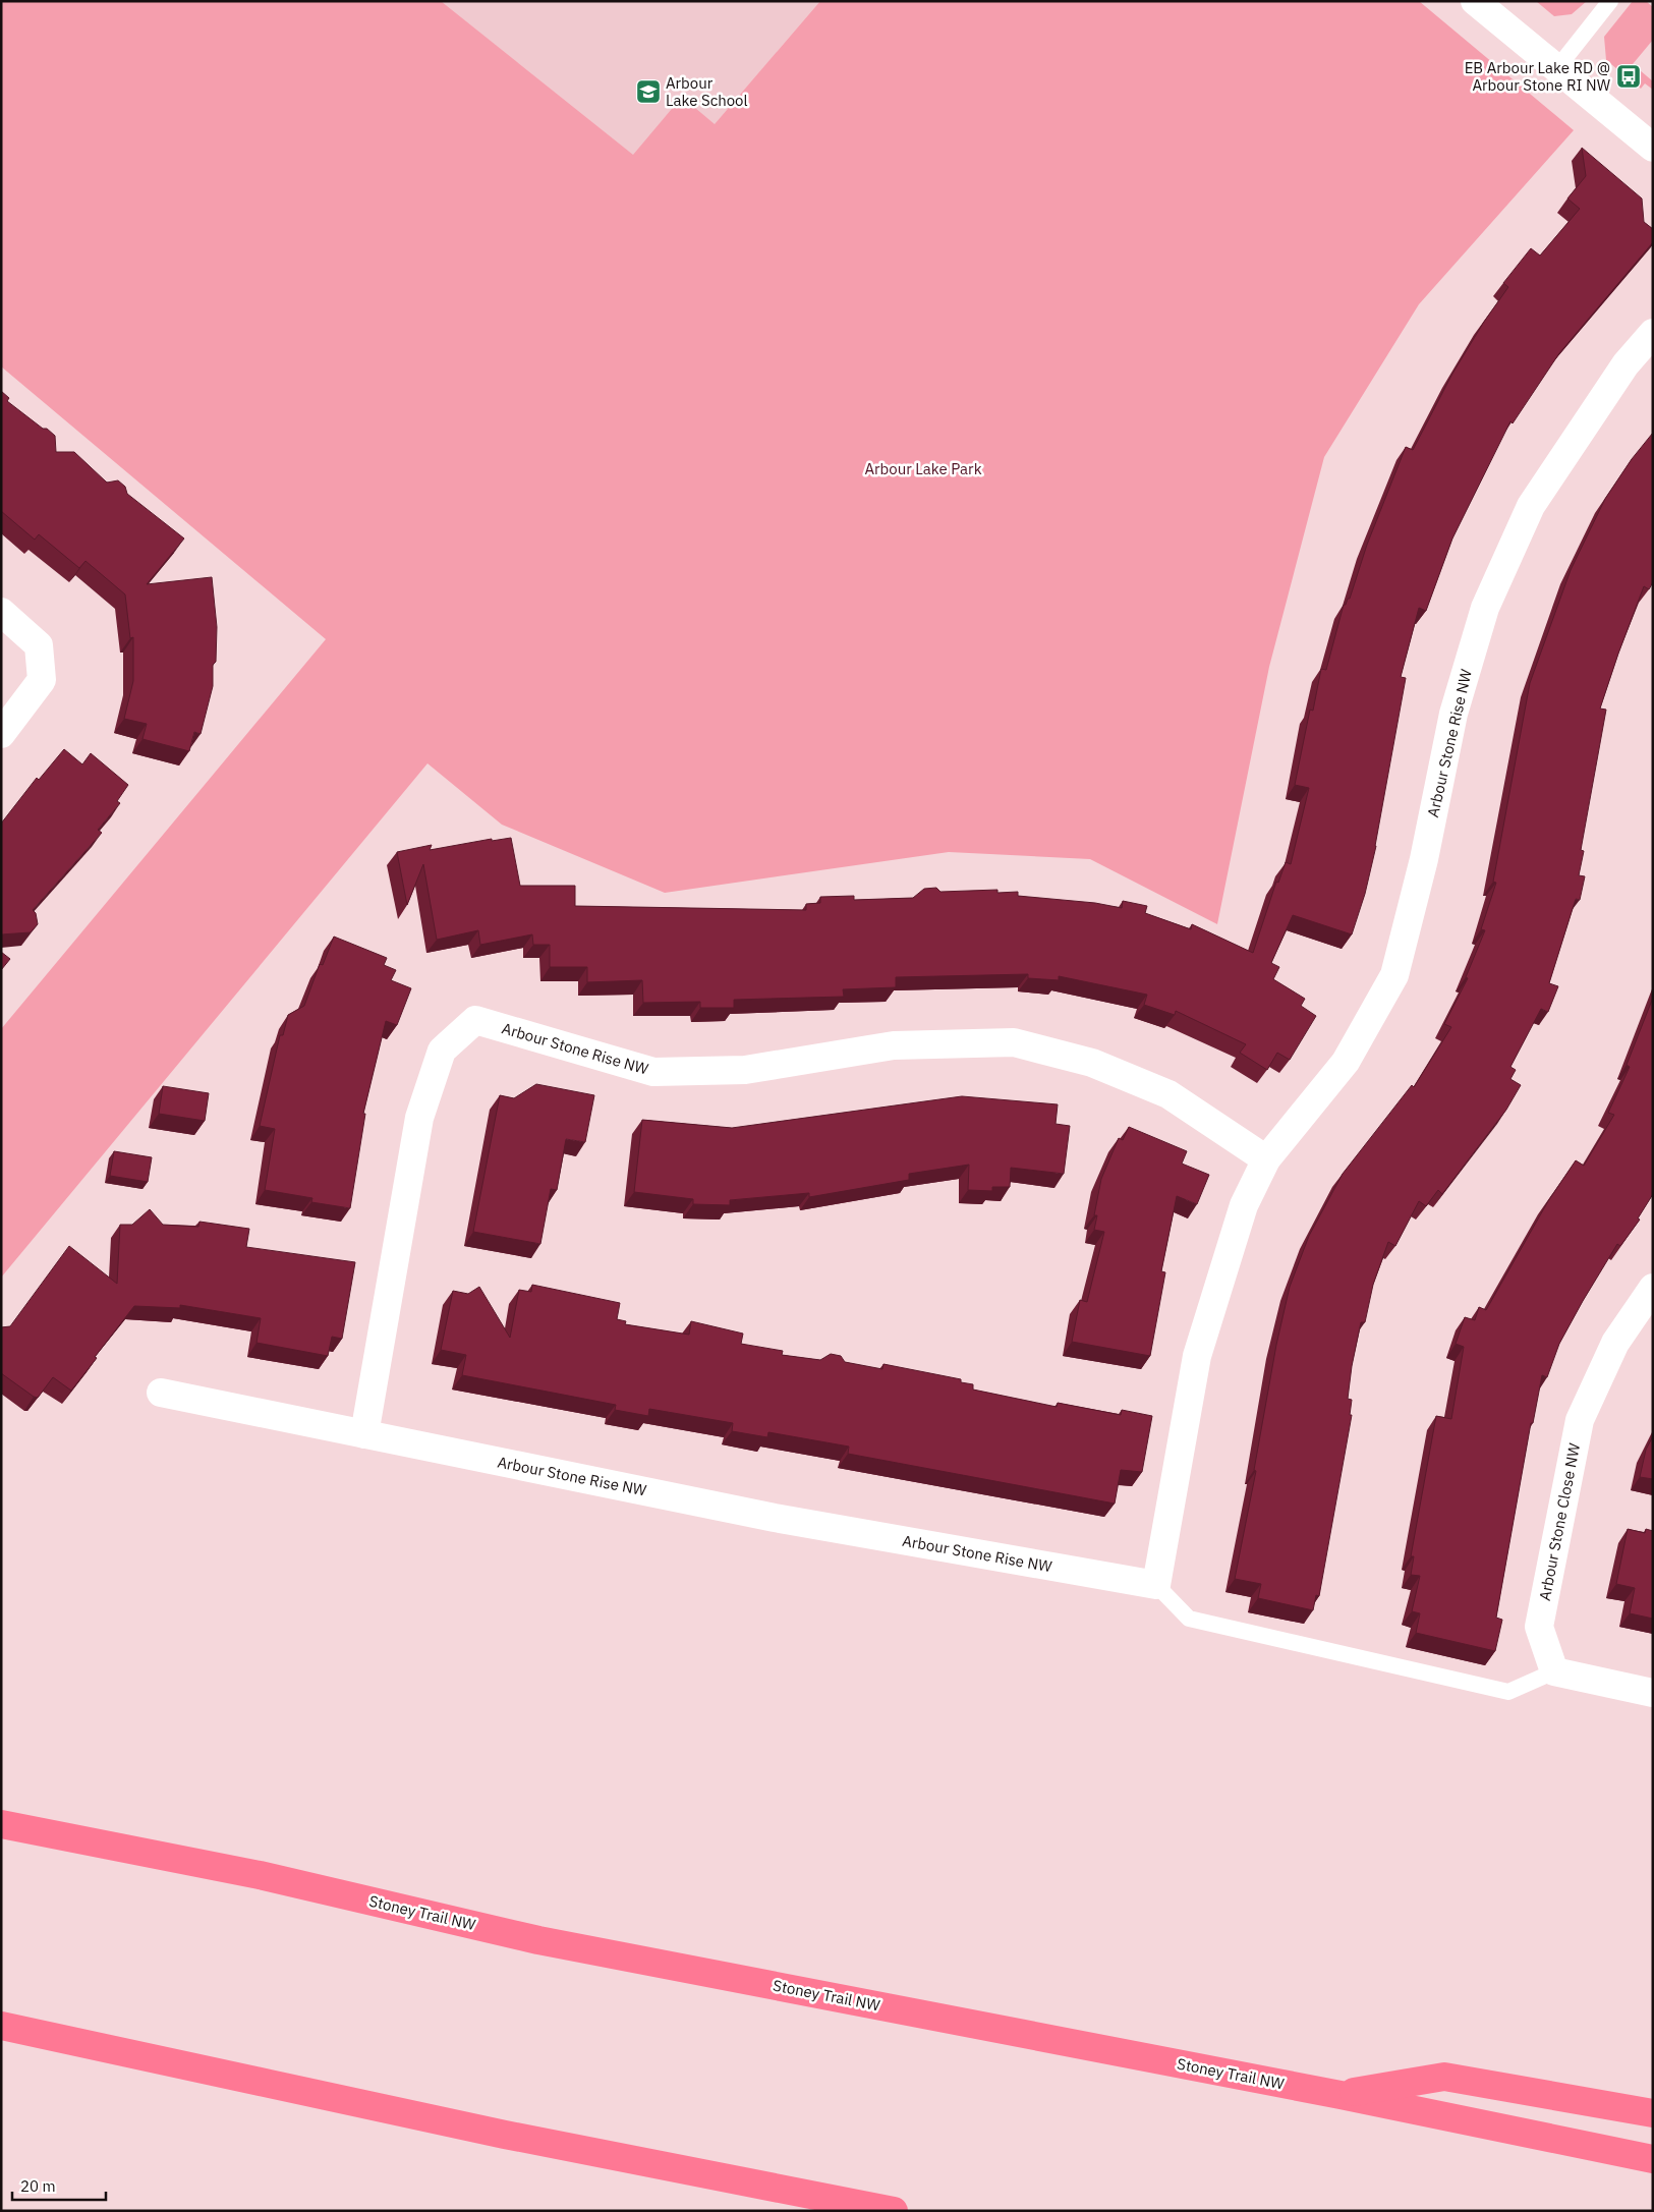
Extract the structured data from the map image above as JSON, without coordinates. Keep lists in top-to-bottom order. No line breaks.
{"streets":{"highway":["Stoney Trail NW"],"street":["Arbour Stone Rise NW","Arbour Stone Close NW"]},"parks":["Arbour Lake Park"],"places":{"bus stop":["EB Arbour Lake RD @ Arbour Stone RI NW"],"school or university":["Arbour Lake School"]},"scale_bar":"20 m"}
